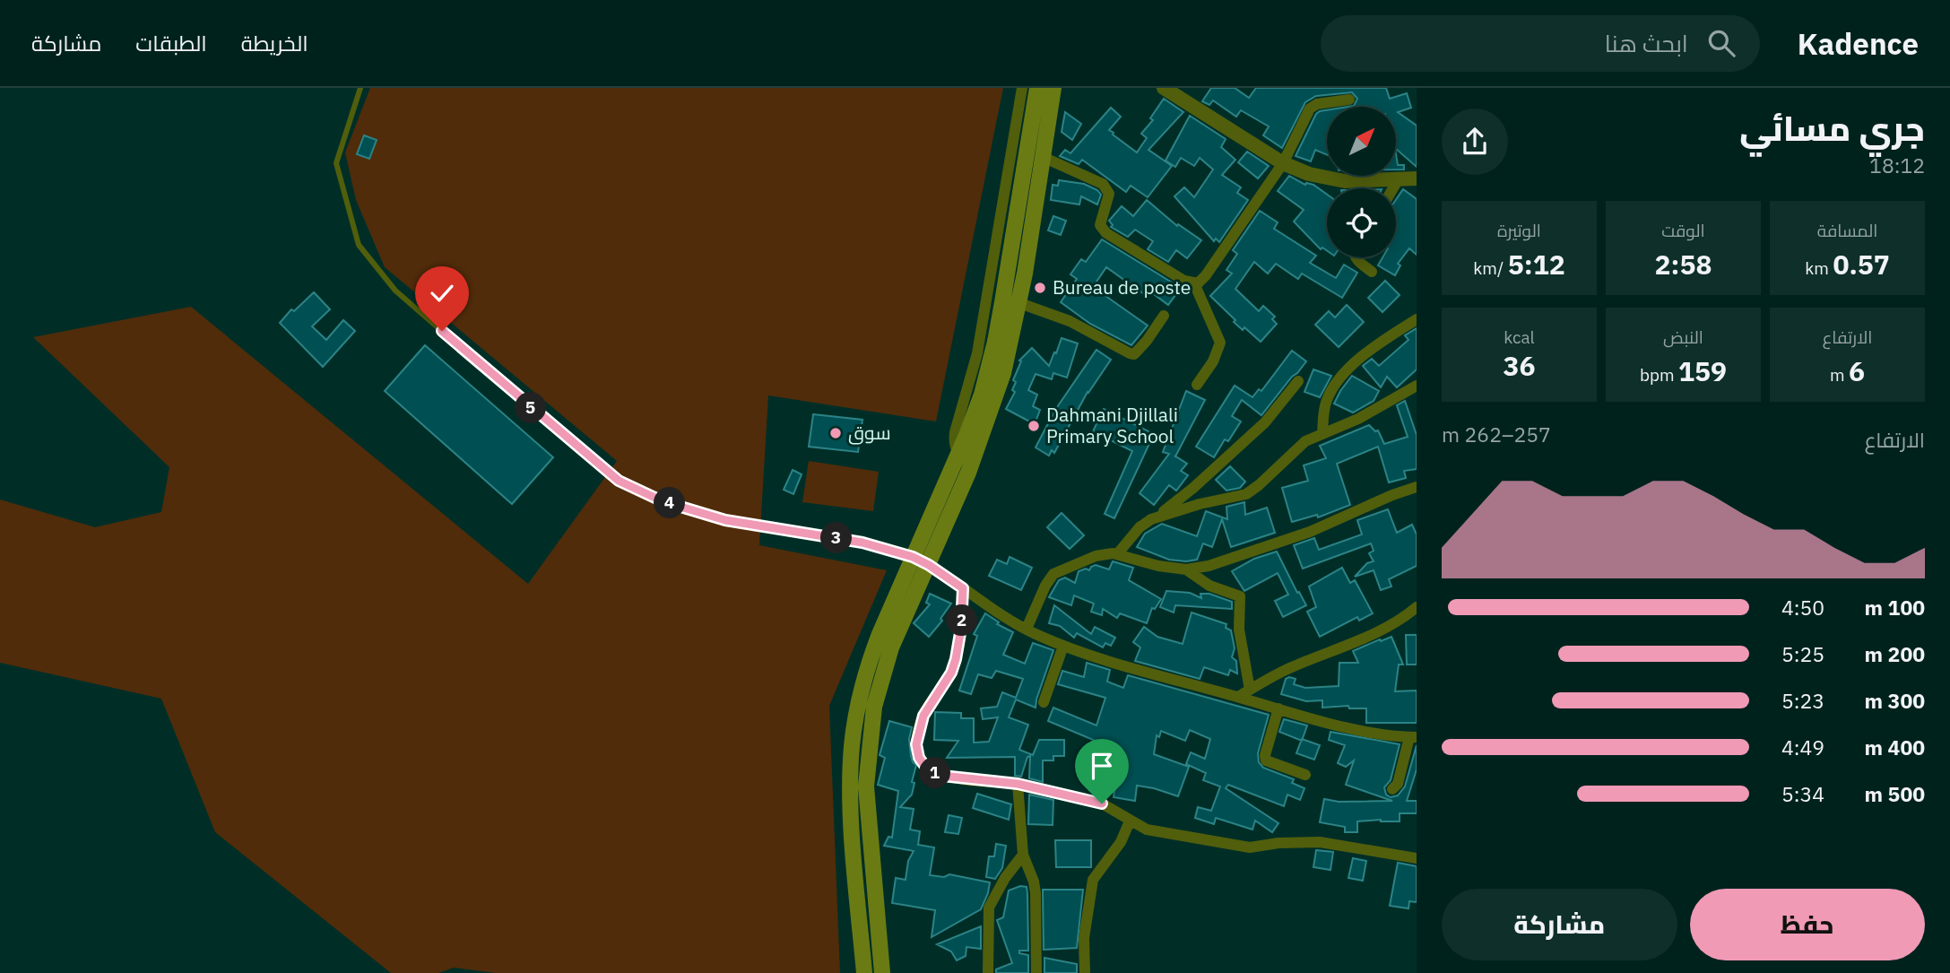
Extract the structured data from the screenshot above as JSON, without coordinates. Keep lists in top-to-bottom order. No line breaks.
{"places":["Bureau de poste","Dahmani Djillali Primary School","سوق"],"north":"top right","page":{"header":"Kadence","search":"ابحث هنا","nav":["الخريطة","الطبقات","مشاركة"],"heading":["جري مسائي","18:12"],"stats":[["المسافة","0.57 km"],["الوقت","2:58"],["الوتيرة","5:12 /km"],["الارتفاع","6 m"],["النبض","159 bpm"],["kcal","36"]],"pins":["5","4","3","2","1"],"chart":["الارتفاع","257–262 m"],"list":[{"name":"100 m","note":"4:50"},{"name":"200 m","note":"5:25"},{"name":"300 m","note":"5:23"},{"name":"400 m","note":"4:49"},{"name":"500 m","note":"5:34"}],"buttons":["حفظ","مشاركة"]}}
